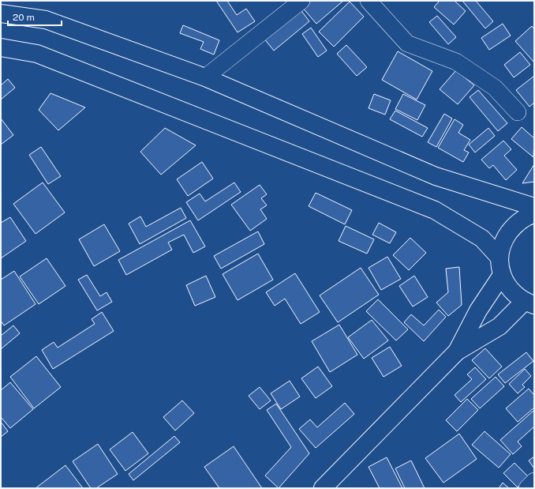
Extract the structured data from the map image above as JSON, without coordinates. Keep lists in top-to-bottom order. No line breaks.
{"scale_bar":"20 m"}
